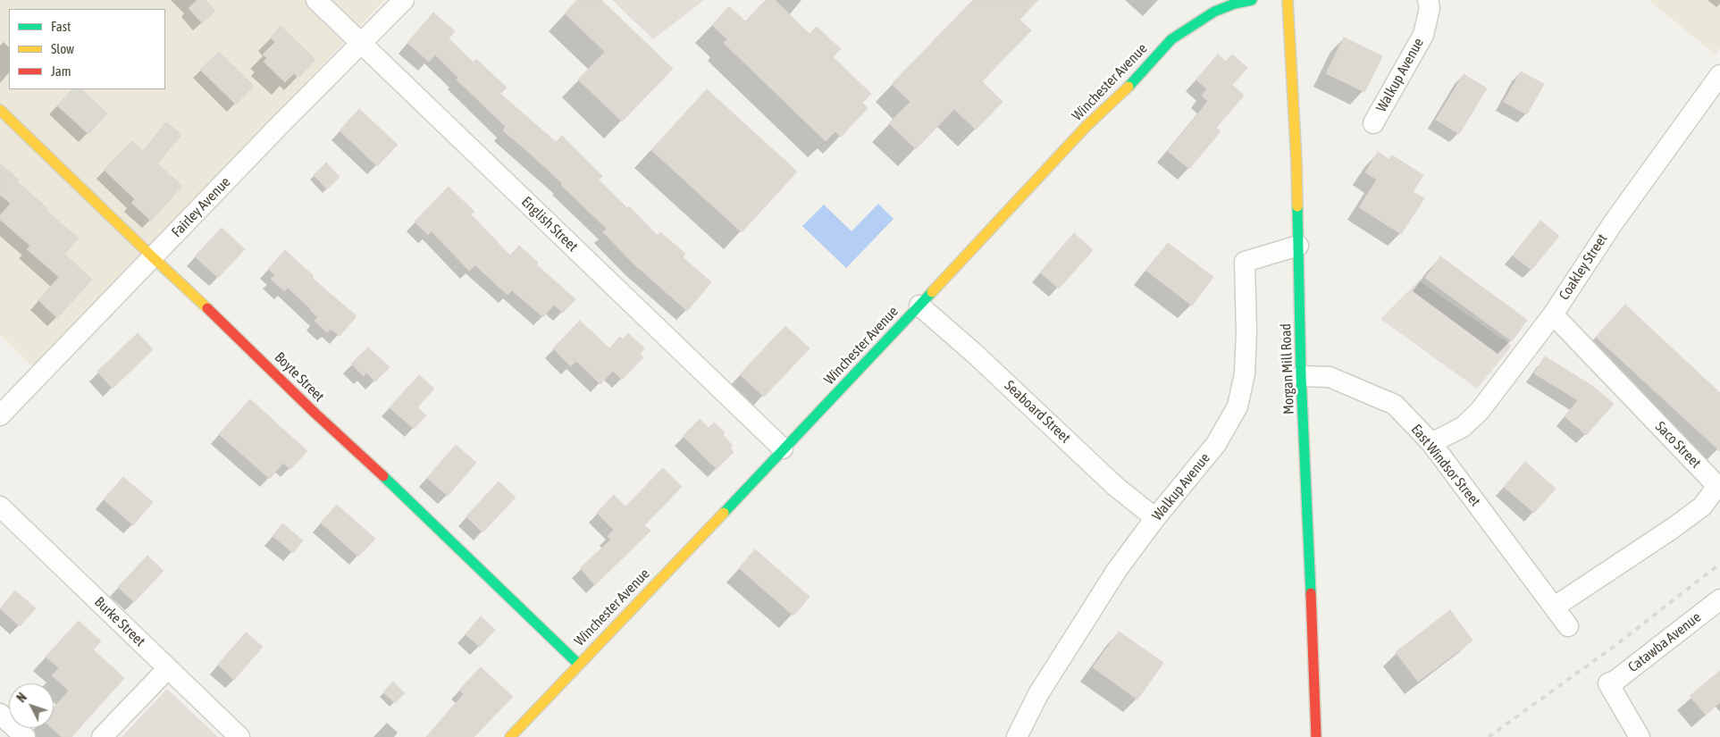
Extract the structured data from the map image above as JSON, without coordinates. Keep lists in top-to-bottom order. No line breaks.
{"streets":{"street":["Walkup Avenue","Winchester Avenue","Fairley Avenue","English Street","Coakley Street","Morgan Mill Road","Boyte Street","Seaboard Street","Saco Street","East Windsor Street","Burke Street","Catawba Avenue"]},"crossings":[["Walkup Avenue","Morgan Mill Road"],["Walkup Avenue","Seaboard Street"],["Winchester Avenue","English Street"],["Winchester Avenue","Boyte Street"],["Winchester Avenue","Seaboard Street"],["Fairley Avenue","English Street"],["Fairley Avenue","Boyte Street"],["Coakley Street","Saco Street"],["Coakley Street","East Windsor Street"],["Morgan Mill Road","East Windsor Street"],["Saco Street","East Windsor Street"]],"legend":["Fast","Slow","Jam"],"north":"top left"}
